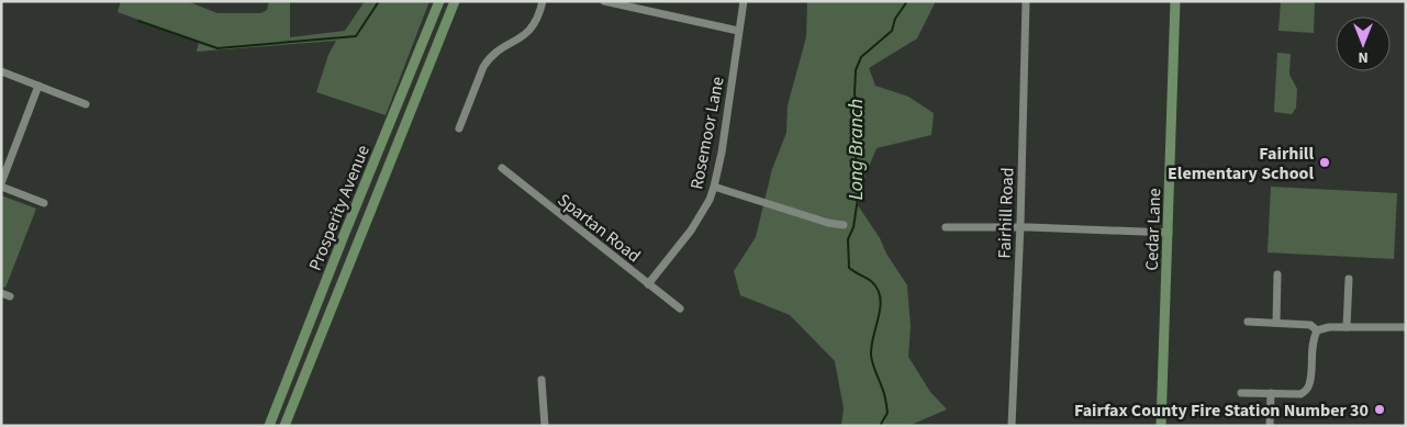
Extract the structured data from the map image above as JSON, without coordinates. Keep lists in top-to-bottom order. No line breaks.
{"streets":{"main road":["Prosperity Avenue","Cedar Lane"],"street":["Rosemoor Lane","Fairhill Road","Spartan Road"]},"crossings":[["Rosemoor Lane","Spartan Road"]],"water":["Long Branch"],"places":["Fairhill Elementary School","Fairfax County Fire Station Number 30"],"north":"bottom"}
